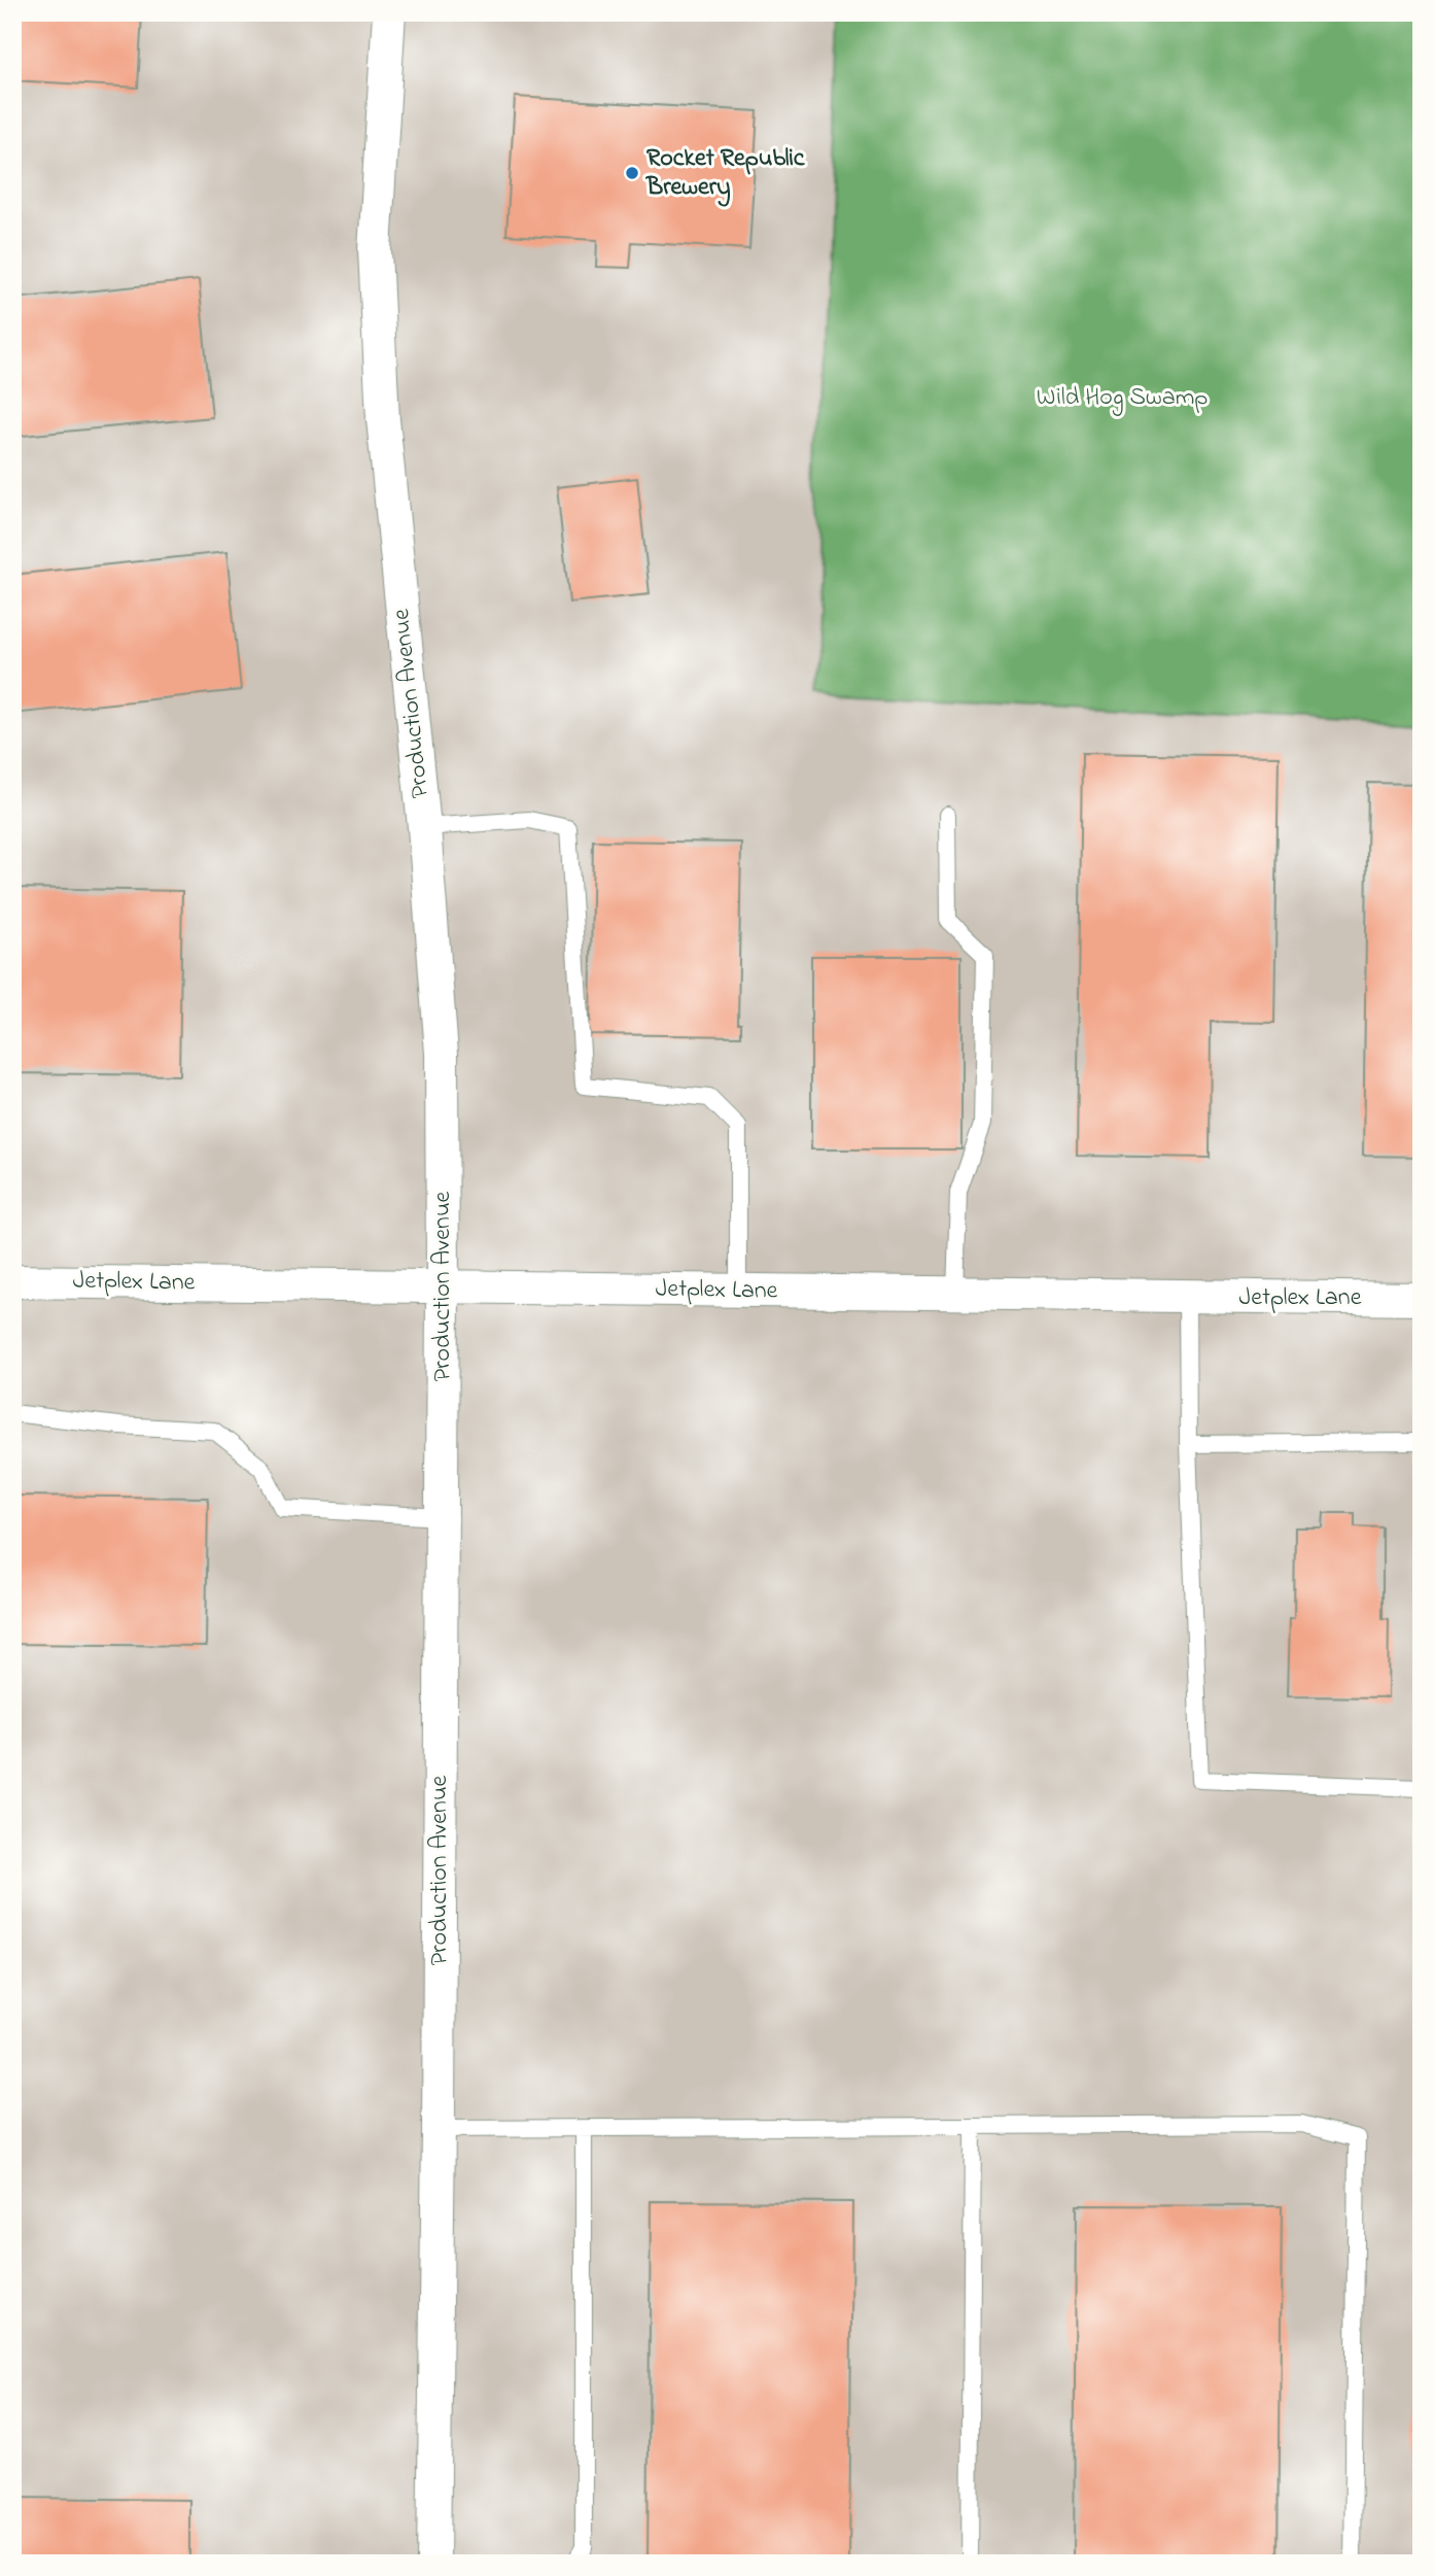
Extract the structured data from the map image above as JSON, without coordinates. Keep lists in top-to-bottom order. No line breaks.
{"streets":{"street":["Production Avenue","Jetplex Lane"]},"crossings":[["Production Avenue","Jetplex Lane"]],"parks":["Wild Hog Swamp"],"places":["Rocket Republic Brewery"]}
